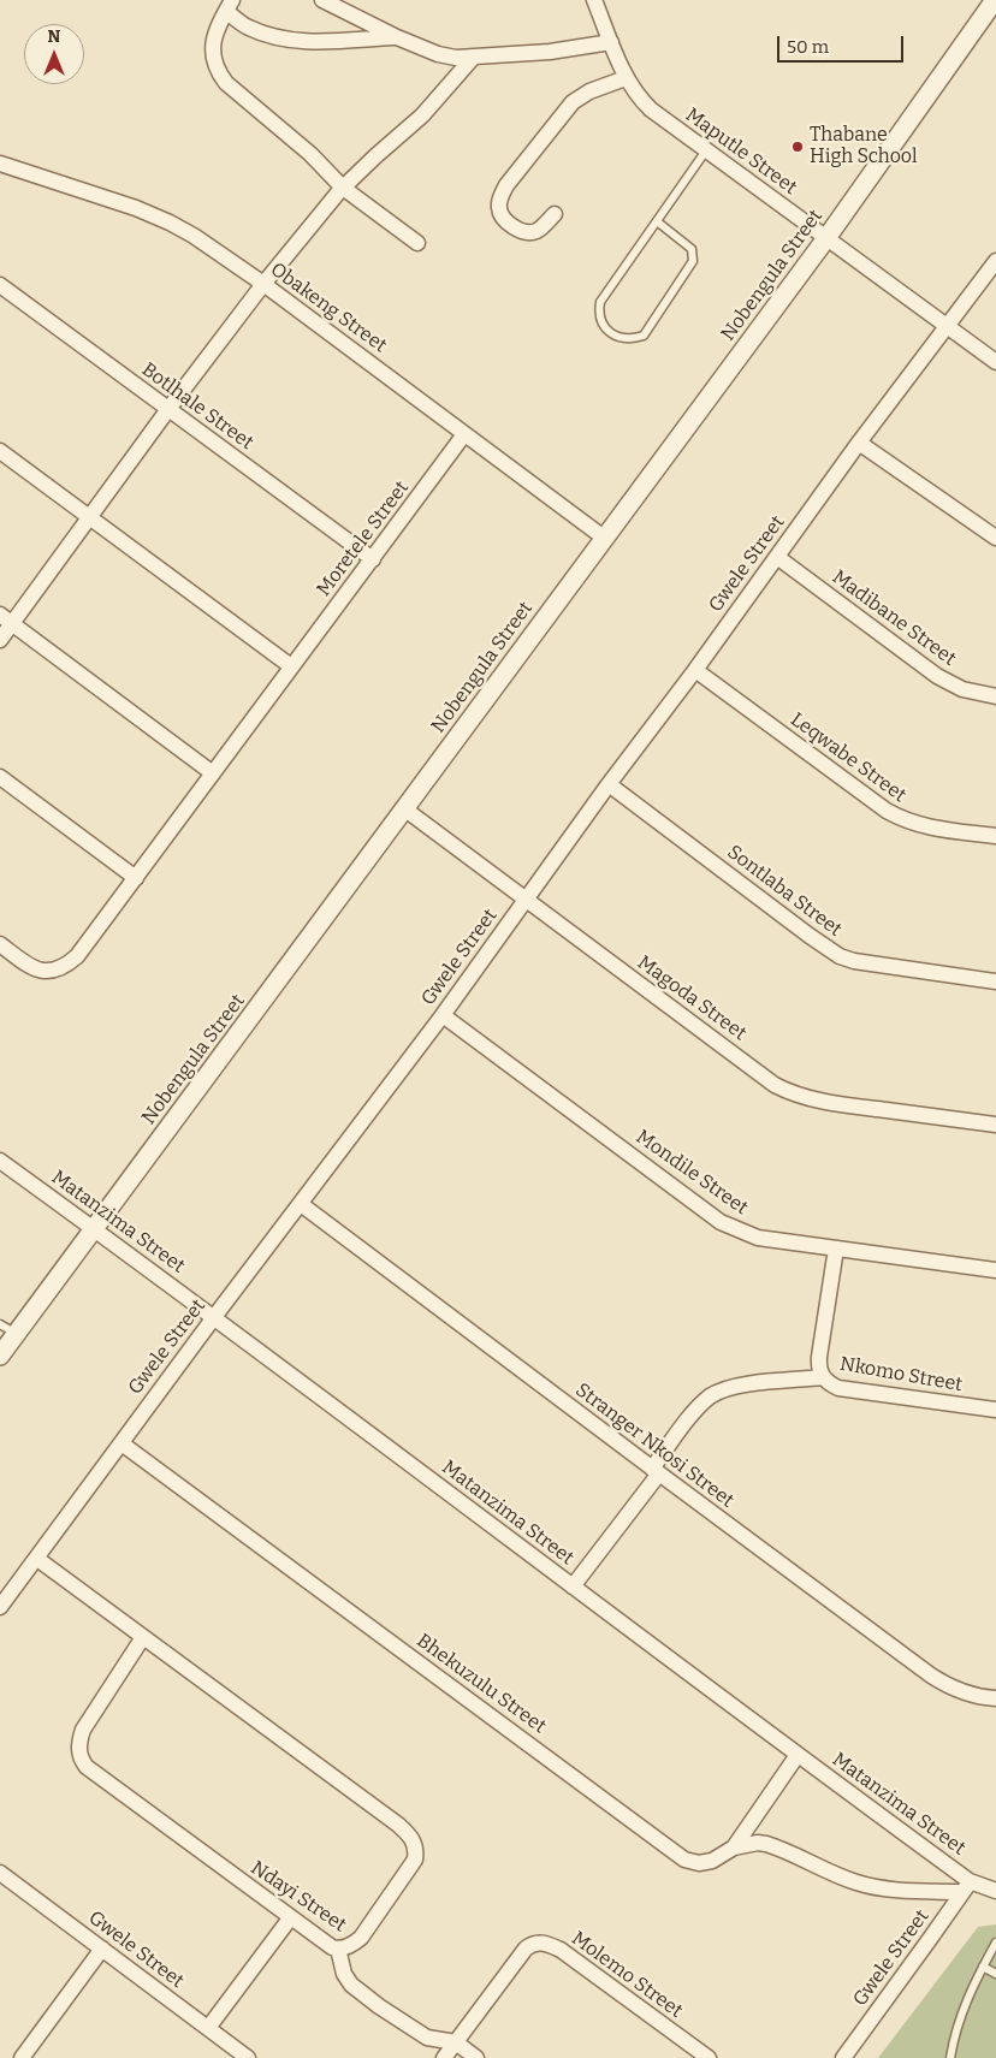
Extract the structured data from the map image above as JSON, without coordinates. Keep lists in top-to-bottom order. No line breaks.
{"streets":{"street":["Maputle Street","Nobengula Street","Obakeng Street","Botlhale Street","Moretele Street","Gwele Street","Madibane Street","Leqwabe Street","Sontlaba Street","Magoda Street","Mondile Street","Matanzima Street","Nkomo Street","Stranger Nkosi Street","Bhekuzulu Street","Ndayi Street","Molemo Street"]},"crossings":[["Maputle Street","Nobengula Street"],["Maputle Street","Gwele Street"],["Nobengula Street","Obakeng Street"],["Nobengula Street","Magoda Street"],["Nobengula Street","Matanzima Street"],["Obakeng Street","Moretele Street"],["Botlhale Street","Moretele Street"],["Gwele Street","Madibane Street"],["Gwele Street","Leqwabe Street"],["Gwele Street","Sontlaba Street"],["Gwele Street","Magoda Street"],["Gwele Street","Mondile Street"],["Gwele Street","Matanzima Street"],["Gwele Street","Stranger Nkosi Street"],["Gwele Street","Bhekuzulu Street"],["Gwele Street","Ndayi Street"],["Mondile Street","Nkomo Street"],["Matanzima Street","Bhekuzulu Street"]],"places":["Thabane High School"],"scale_bar":"50 m","north":"top"}
